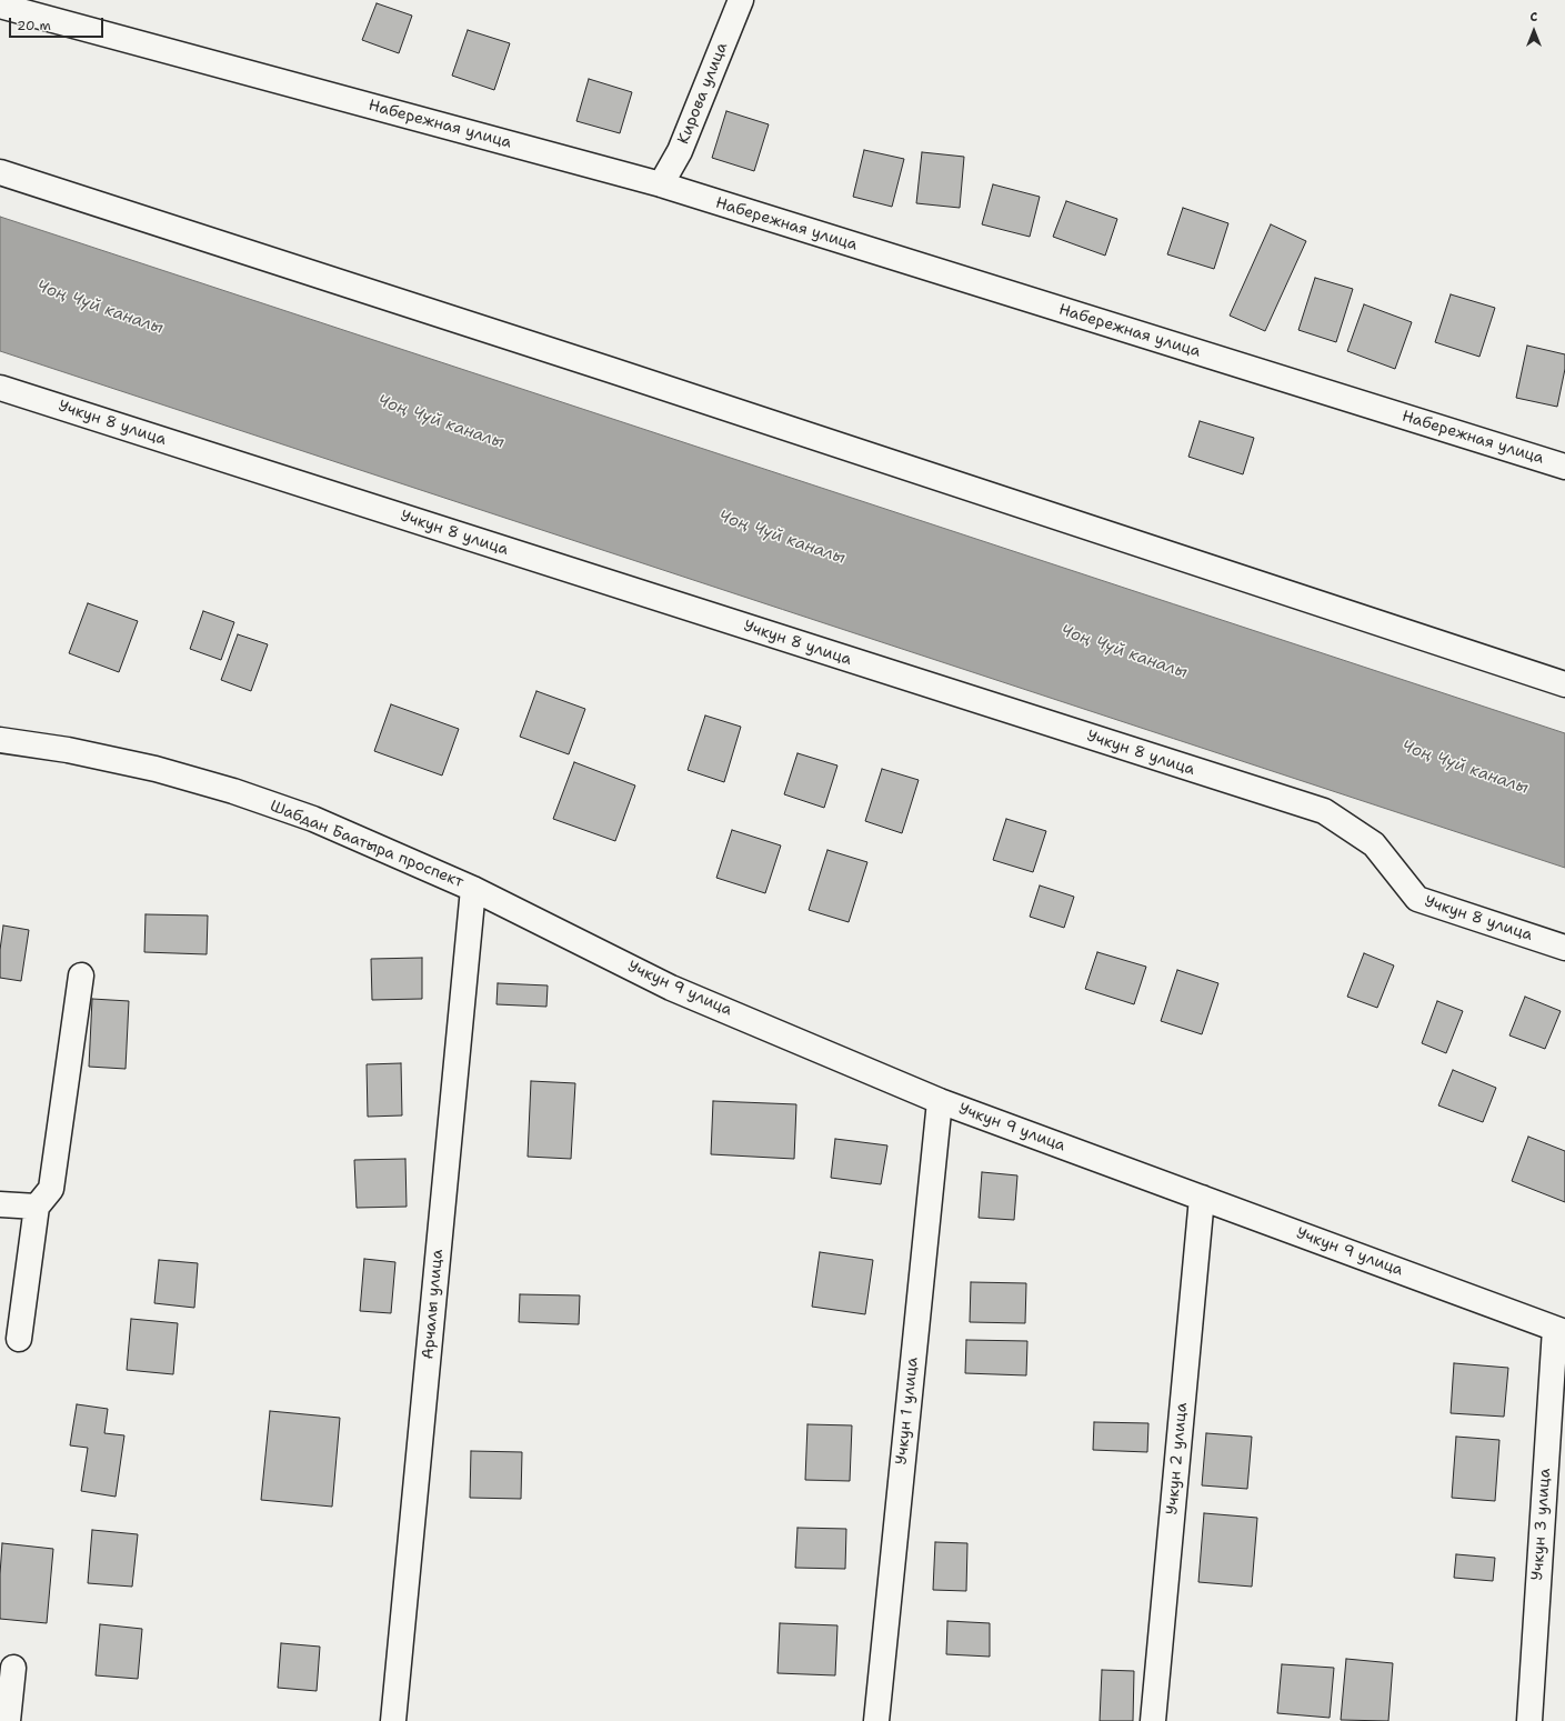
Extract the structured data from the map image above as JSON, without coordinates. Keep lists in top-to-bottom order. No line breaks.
{"streets":{"street":["Кирова улица","Набережная улица","Учкун 8 улица","Шабдан Баатыра проспект","Учкун 9 улица","Арчалы улица","Учкун 1 улица","Учкун 2 улица","Учкун 3 улица"]},"crossings":[["Кирова улица","Набережная улица"],["Шабдан Баатыра проспект","Учкун 9 улица"],["Шабдан Баатыра проспект","Арчалы улица"],["Учкун 9 улица","Арчалы улица"],["Учкун 9 улица","Учкун 1 улица"],["Учкун 9 улица","Учкун 2 улица"],["Учкун 9 улица","Учкун 3 улица"]],"water":["Чоң Чүй каналы"],"scale_bar":"20 m","north":"top"}
